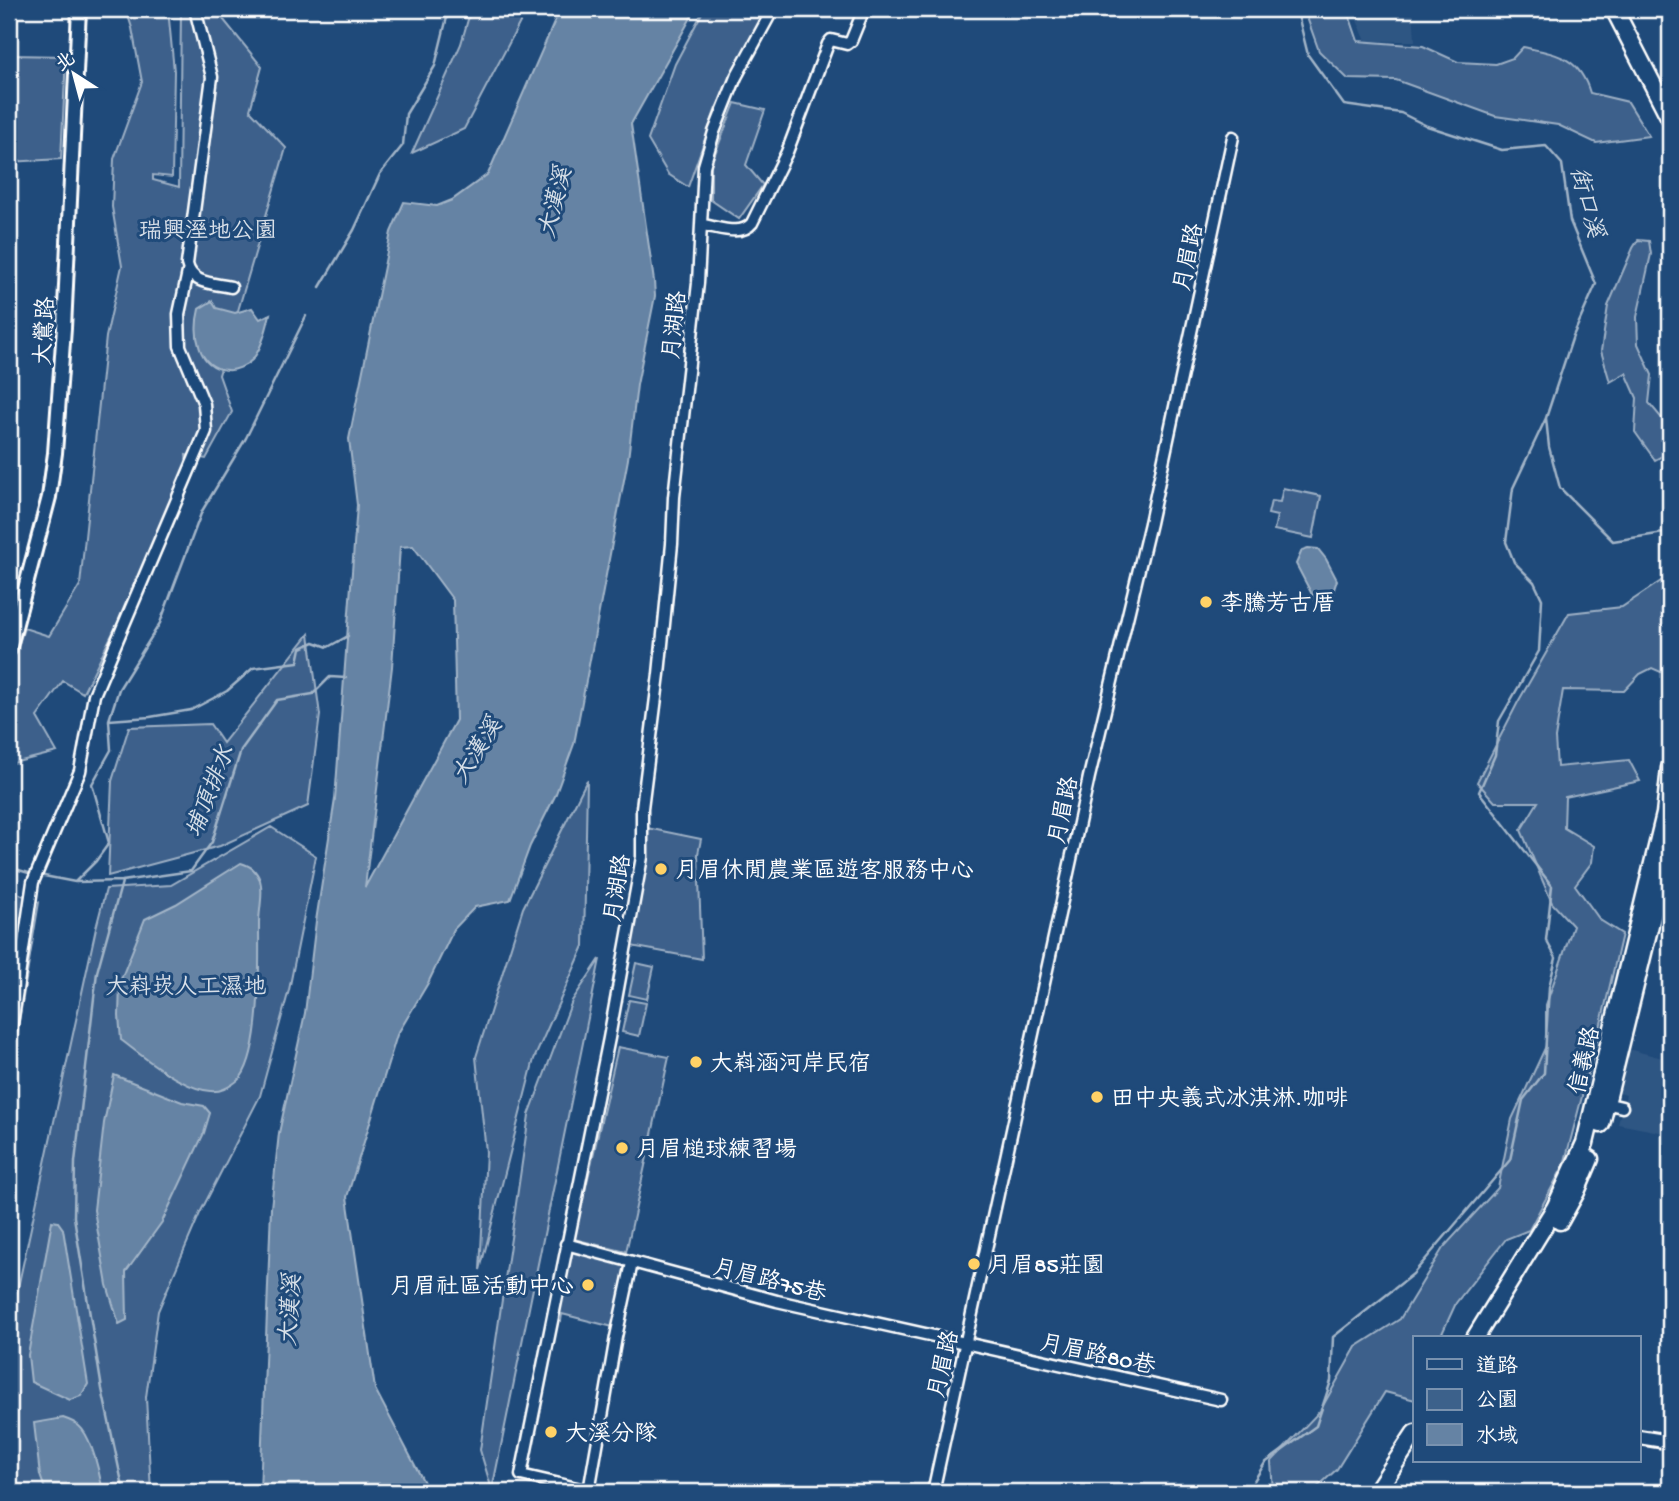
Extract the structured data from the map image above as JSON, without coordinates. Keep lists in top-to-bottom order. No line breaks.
{"streets":{"main road":["信義路"],"street":["月眉路","月湖路","大鶯路","月眉路75巷","月眉路80巷"]},"crossings":[["月眉路","月眉路75巷"],["月眉路","月眉路80巷"],["月湖路","月眉路75巷"],["月眉路75巷","月眉路80巷"]],"water":["大漢溪","街口溪","埔頂排水"],"parks":["瑞興溼地公園","大嵙崁人工濕地"],"places":["李騰芳古厝","月眉休閒農業區遊客服務中心","大嵙涵河岸民宿","田中央義式冰淇淋.咖啡","月眉槌球練習場","月眉85莊園","月眉社區活動中心","大溪分隊"],"legend":["道路","公園","水域"],"north":"top left"}
